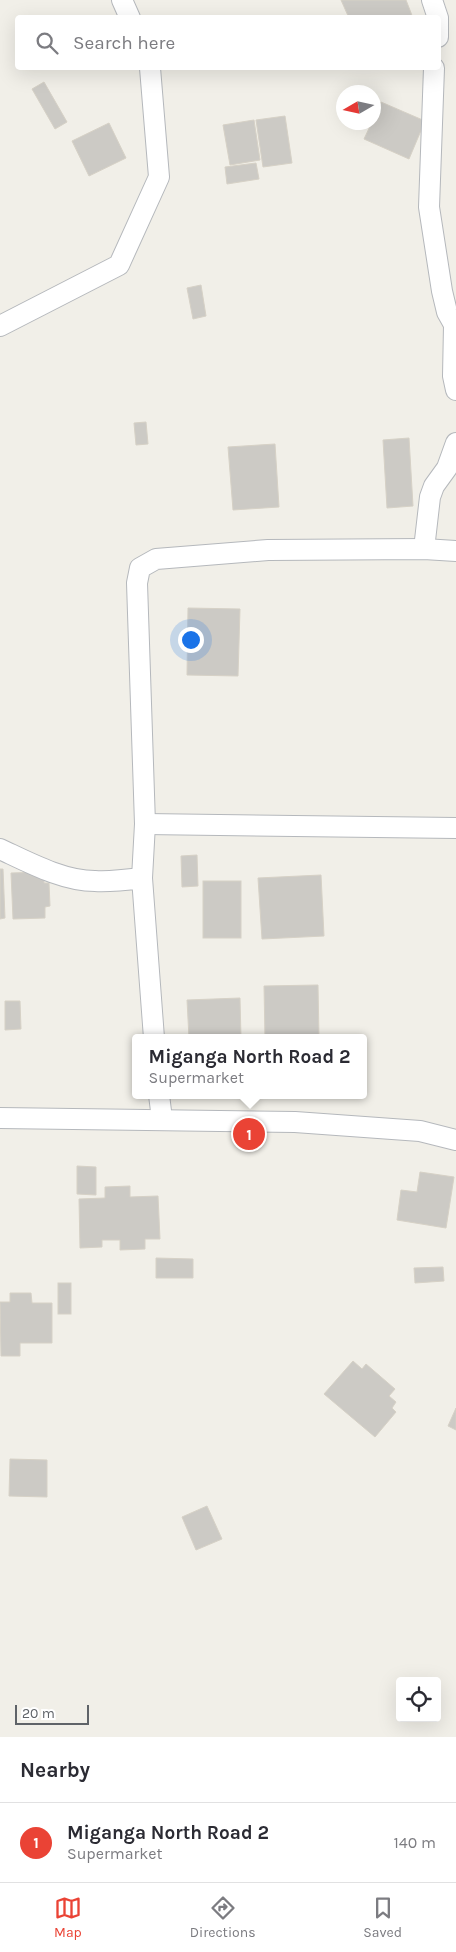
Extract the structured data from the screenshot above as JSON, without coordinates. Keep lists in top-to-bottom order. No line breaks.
{"scale_bar":"20 m","north":"left","page":{"search":"Search here","popup":["Miganga North Road 2","Supermarket"],"pins":"1","scale":"20 m","heading":"Nearby","list":[{"mark":"1","name":"Miganga North Road 2","note":"Supermarket","value":"140 m"}],"nav":["Map","Directions","Saved"]}}
